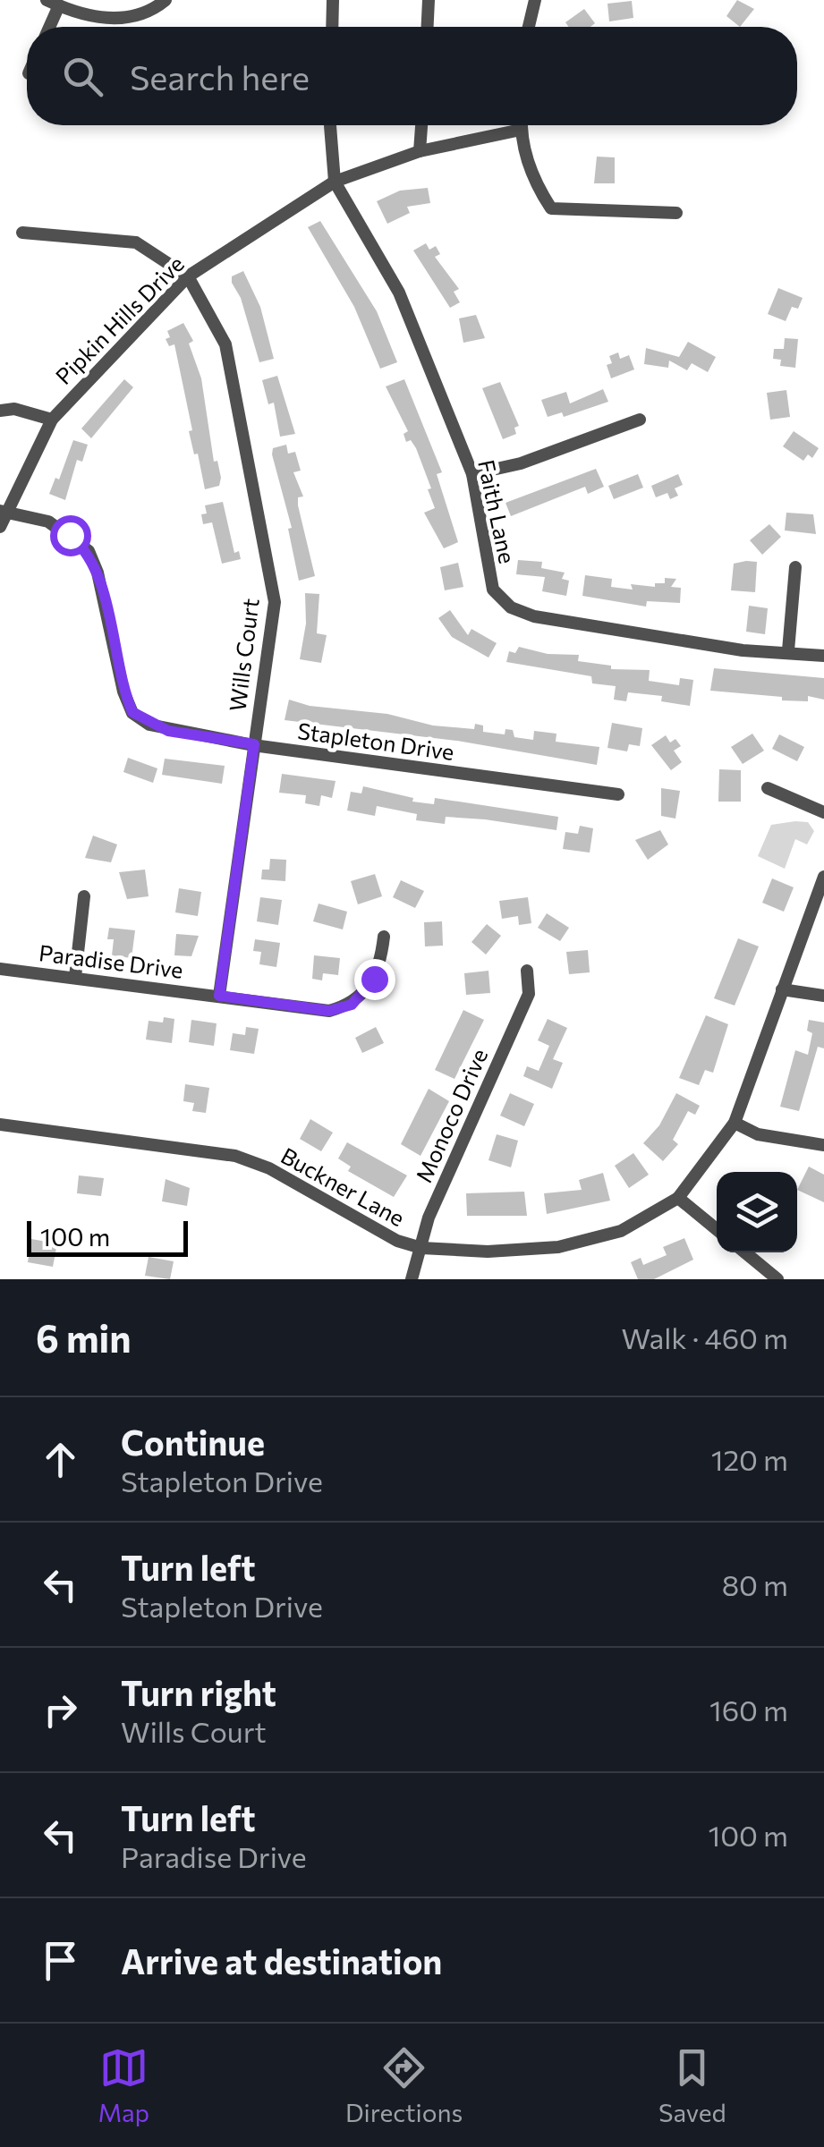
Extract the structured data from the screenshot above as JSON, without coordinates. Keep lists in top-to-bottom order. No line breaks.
{"streets":{"street":["Pipkin Hills Drive","Faith Lane","Wills Court","Stapleton Drive","Paradise Drive","Monoco Drive","Buckner Lane"]},"crossings":[["Pipkin Hills Drive","Faith Lane"],["Pipkin Hills Drive","Wills Court"],["Pipkin Hills Drive","Stapleton Drive"],["Wills Court","Stapleton Drive"],["Wills Court","Paradise Drive"],["Monoco Drive","Buckner Lane"]],"scale_bar":"100 m","page":{"search":"Search here","scale":"100 m","heading":["6 min","Walk · 460 m"],"list":[["Continue","Stapleton Drive","120 m"],["Turn left","Stapleton Drive","80 m"],["Turn right","Wills Court","160 m"],["Turn left","Paradise Drive","100 m"],"Arrive at destination"],"nav":["Map","Directions","Saved"]}}
